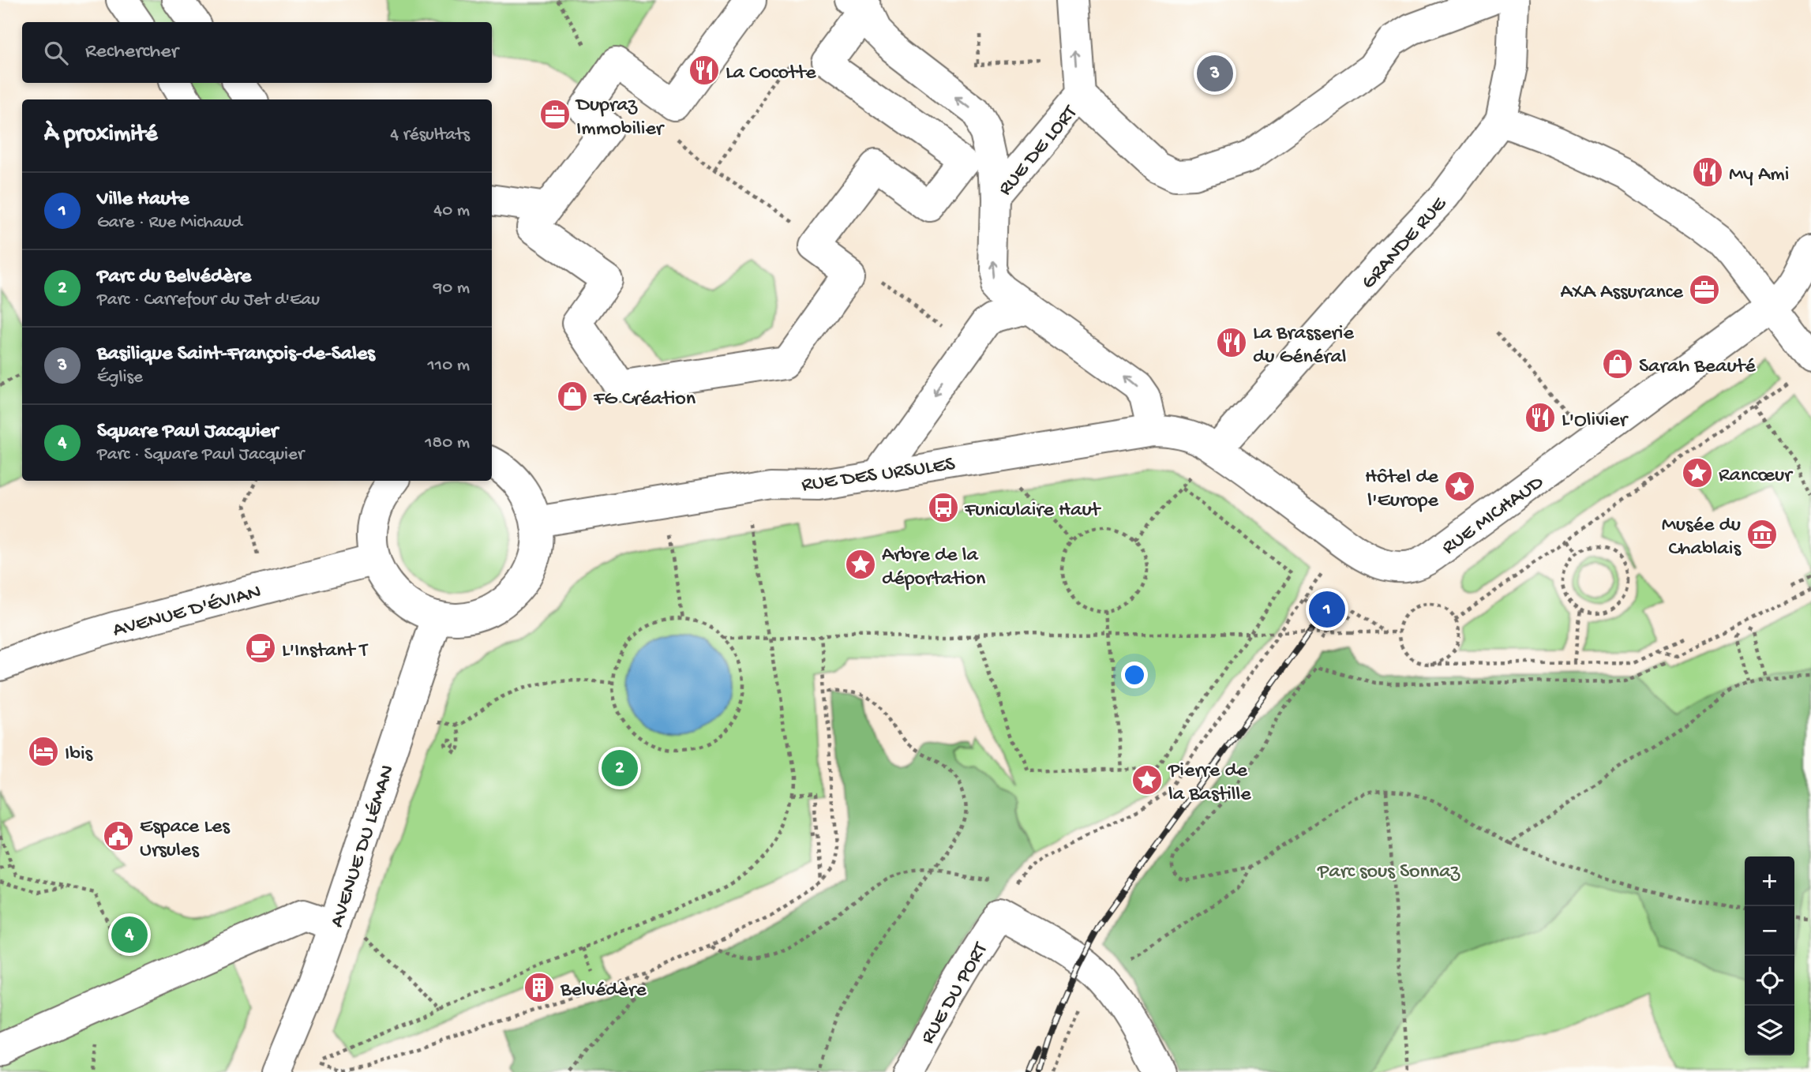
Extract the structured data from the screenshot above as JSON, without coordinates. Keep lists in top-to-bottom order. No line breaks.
{"streets":{"street":["RUE DE LORT","GRANDE RUE","RUE DES URSULES","RUE MICHAUD","AVENUE D'ÉVIAN","AVENUE DU LÉMAN","RUE DU PORT"]},"crossings":[["GRANDE RUE","RUE DES URSULES"],["GRANDE RUE","RUE MICHAUD"],["RUE DES URSULES","RUE MICHAUD"]],"parks":["Parc sous Sonnaz"],"places":{"restaurant":["La Cocotte","My Ami","La Brasserie du Général","L'Olivier"],"office":["Dupraz Immobilier","AXA Assurance"],"shop":["Sarah Beauté","FG Création"],"place":["Rancœur","Hôtel de l'Europe","Arbre de la déportation","Pierre de la Bastille"],"bus stop":["Funiculaire Haut"],"museum":["Musée du Chablais"],"cafe":["L'Instant T"],"hotel":["Ibis"],"public building":["Espace Les Ursules"],"building":["Belvédère"]},"page":{"search":"Rechercher","pins":["3","1","2","4"],"heading":["À proximité","4 résultats"],"list":[{"mark":"1","name":"Ville Haute","note":"Gare · Rue Michaud","value":"40 m"},{"mark":"2","name":"Parc du Belvédère","note":"Parc · Carrefour du Jet d'Eau","value":"90 m"},{"mark":"3","name":"Basilique Saint-François-de-Sales","note":"Église","value":"110 m"},{"mark":"4","name":"Square Paul Jacquier","note":"Parc · Square Paul Jacquier","value":"180 m"}],"map_buttons":["+","−"]}}
